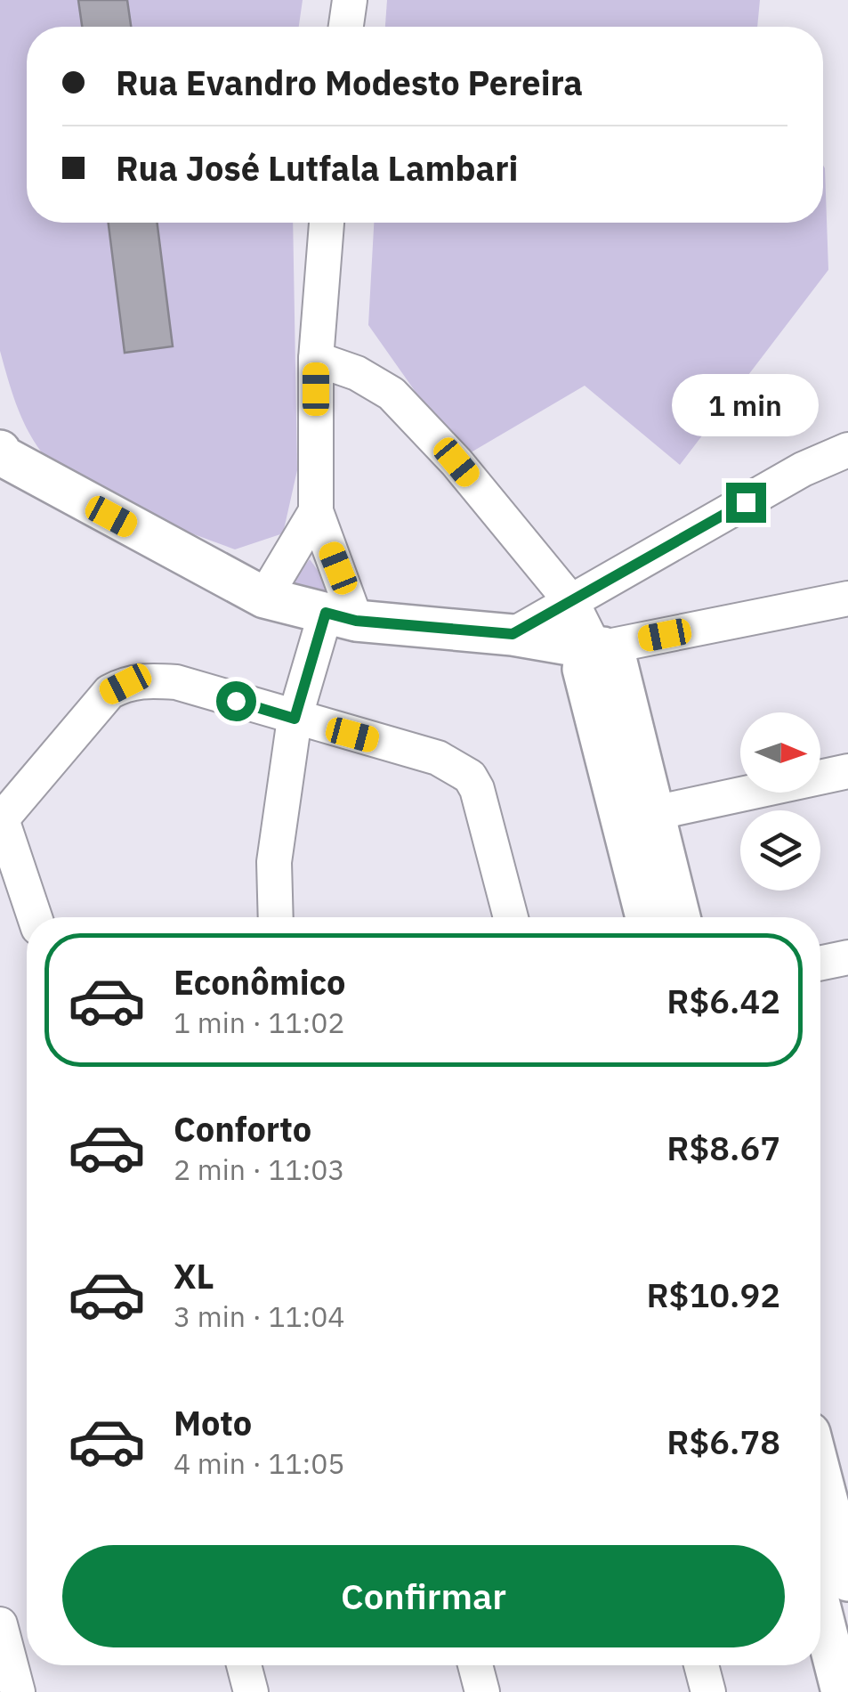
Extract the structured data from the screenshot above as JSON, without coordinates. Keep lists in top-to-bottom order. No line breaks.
{"north":"right","page":{"banner":["Rua Evandro Modesto Pereira","Rua José Lutfala Lambari"],"bubble":"1 min","list":[{"name":"Econômico","note":"1 min · 11:02","value":"R$6.42"},{"name":"Conforto","note":"2 min · 11:03","value":"R$8.67"},{"name":"XL","note":"3 min · 11:04","value":"R$10.92"},{"name":"Moto","note":"4 min · 11:05","value":"R$6.78"}],"buttons":"Confirmar"}}
